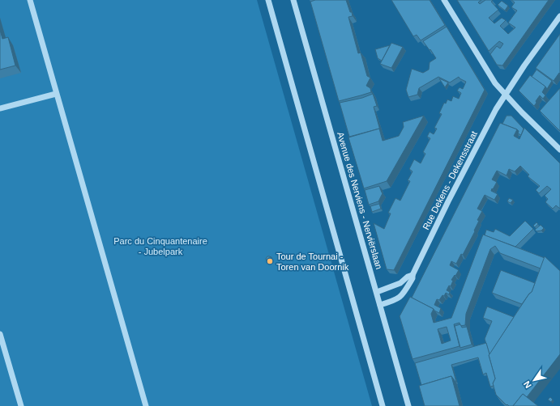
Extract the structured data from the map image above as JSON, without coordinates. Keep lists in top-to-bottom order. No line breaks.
{"streets":{"street":["Rue Dekens - Dekensstraat","Avenue des Nerviens - Nerviërslaan"]},"crossings":[["Rue Dekens - Dekensstraat","Avenue des Nerviens - Nerviërslaan"]],"parks":["Parc du Cinquantenaire - Jubelpark"],"places":["Tour de Tournai - Toren van Doornik"],"north":"bottom left"}
